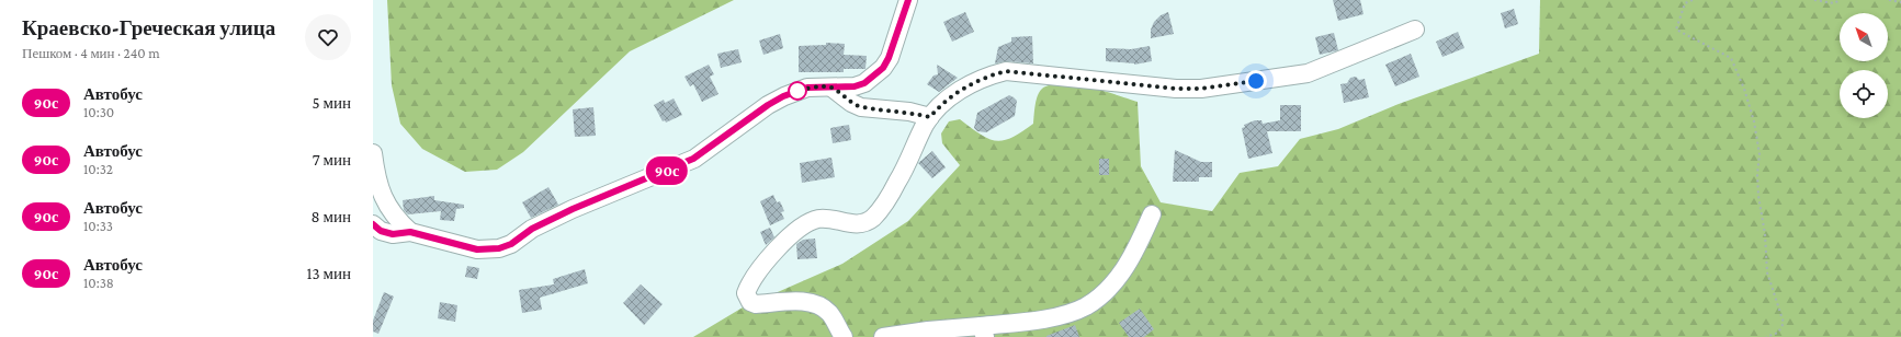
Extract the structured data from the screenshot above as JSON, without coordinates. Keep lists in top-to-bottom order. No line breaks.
{"lines":["bus line 90с"],"north":"top left","page":{"heading":["Краевско-Греческая улица","Пешком · 4 мин · 240 m"],"on_map":"90с","list":[{"mark":"90с","name":"Автобус","note":"10:30","value":"5 мин"},{"mark":"90с","name":"Автобус","note":"10:32","value":"7 мин"},{"mark":"90с","name":"Автобус","note":"10:33","value":"8 мин"},{"mark":"90с","name":"Автобус","note":"10:38","value":"13 мин"}]}}
